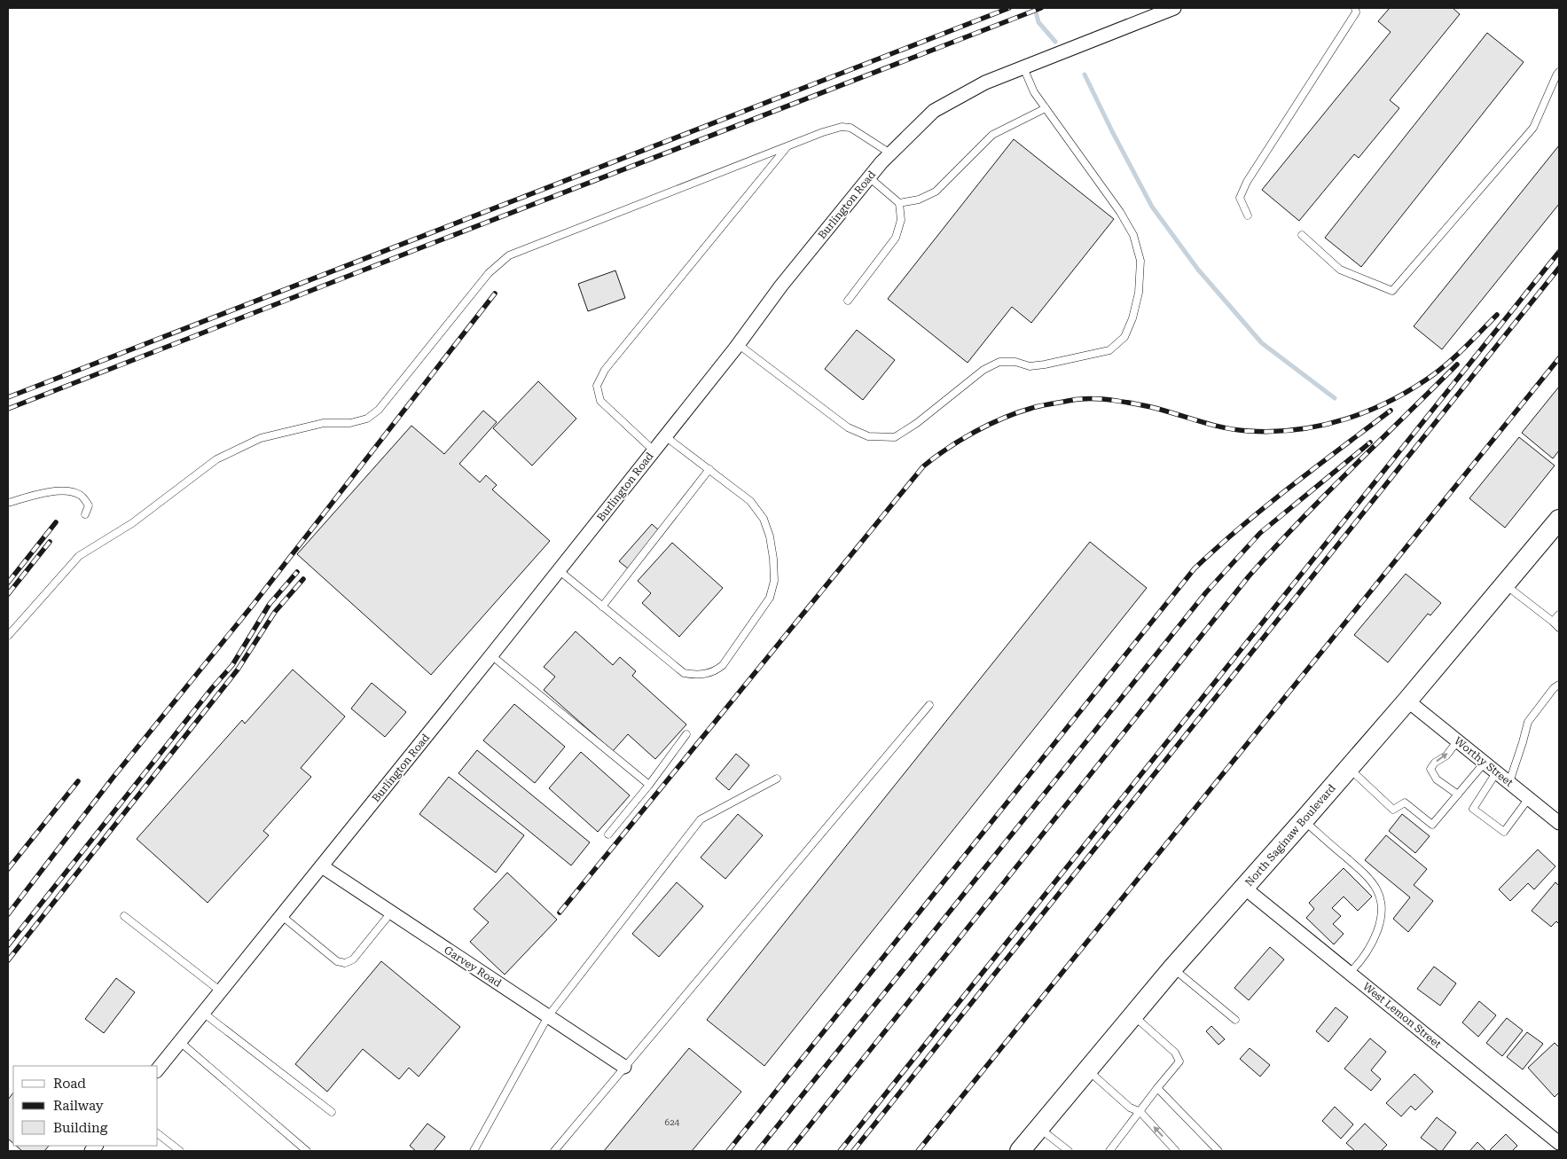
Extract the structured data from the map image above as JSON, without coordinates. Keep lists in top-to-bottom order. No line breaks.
{"streets":{"main road":["North Saginaw Boulevard"],"street":["Burlington Road","Worthy Street","Garvey Road","West Lemon Street"]},"crossings":[["Burlington Road","Garvey Road"],["Worthy Street","North Saginaw Boulevard"],["North Saginaw Boulevard","West Lemon Street"]],"house_numbers":["624"],"legend":["Road","Railway","Building"]}
